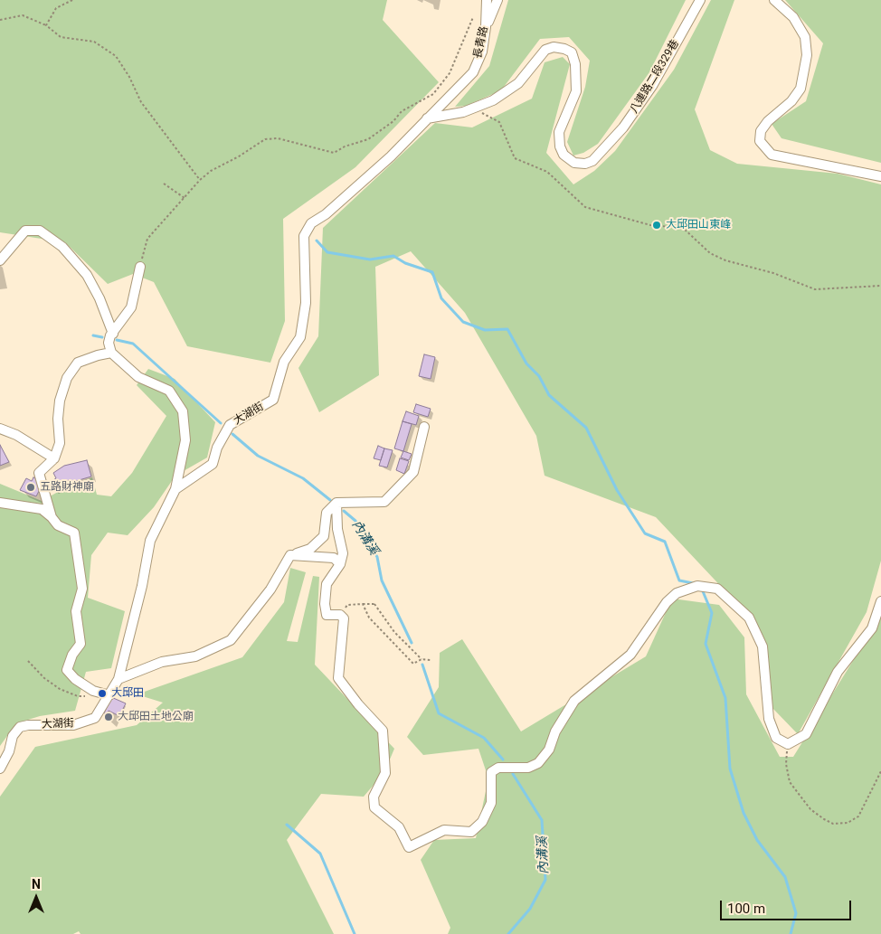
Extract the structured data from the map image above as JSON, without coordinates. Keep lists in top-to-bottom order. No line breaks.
{"streets":{"street":["長青路","八連路二段329巷","大湖街"]},"crossings":[["長青路","八連路二段329巷"],["長青路","大湖街"],["八連路二段329巷","大湖街"]],"water":["內溝溪"],"places":["大邱田山東峰","五路財神廟","大邱田","大邱田土地公廟"],"scale_bar":"100 m","north":"top"}
